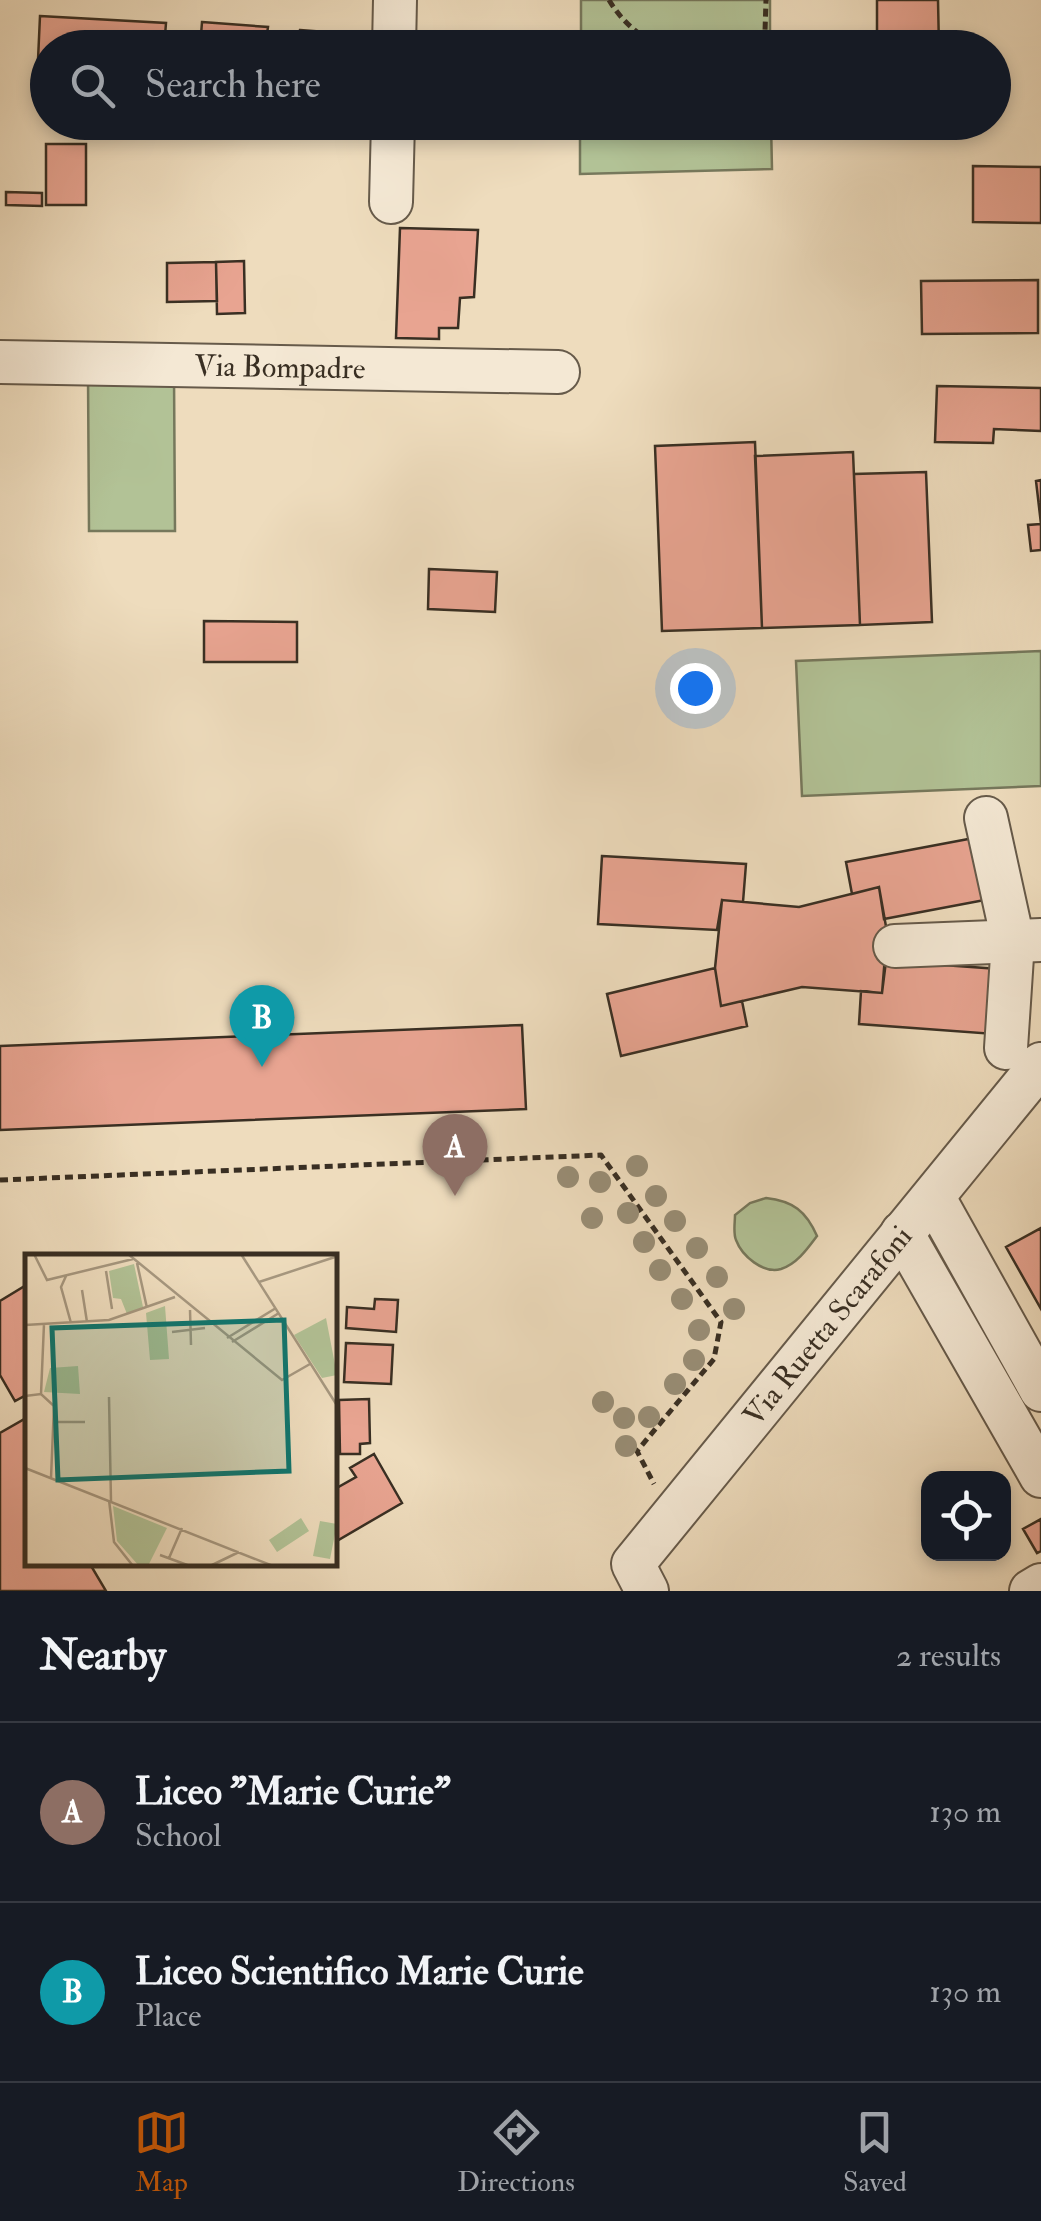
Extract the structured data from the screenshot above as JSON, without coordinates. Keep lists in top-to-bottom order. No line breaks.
{"streets":{"street":["Via Bompadre","Via Ruetta Scarafoni"]},"page":{"search":"Search here","pins":["B","A"],"heading":["Nearby","2 results"],"list":[{"mark":"A","name":"Liceo \"Marie Curie\"","note":"School","value":"130 m"},{"mark":"B","name":"Liceo Scientifico Marie Curie","note":"Place","value":"130 m"}],"nav":["Map","Directions","Saved"]}}
